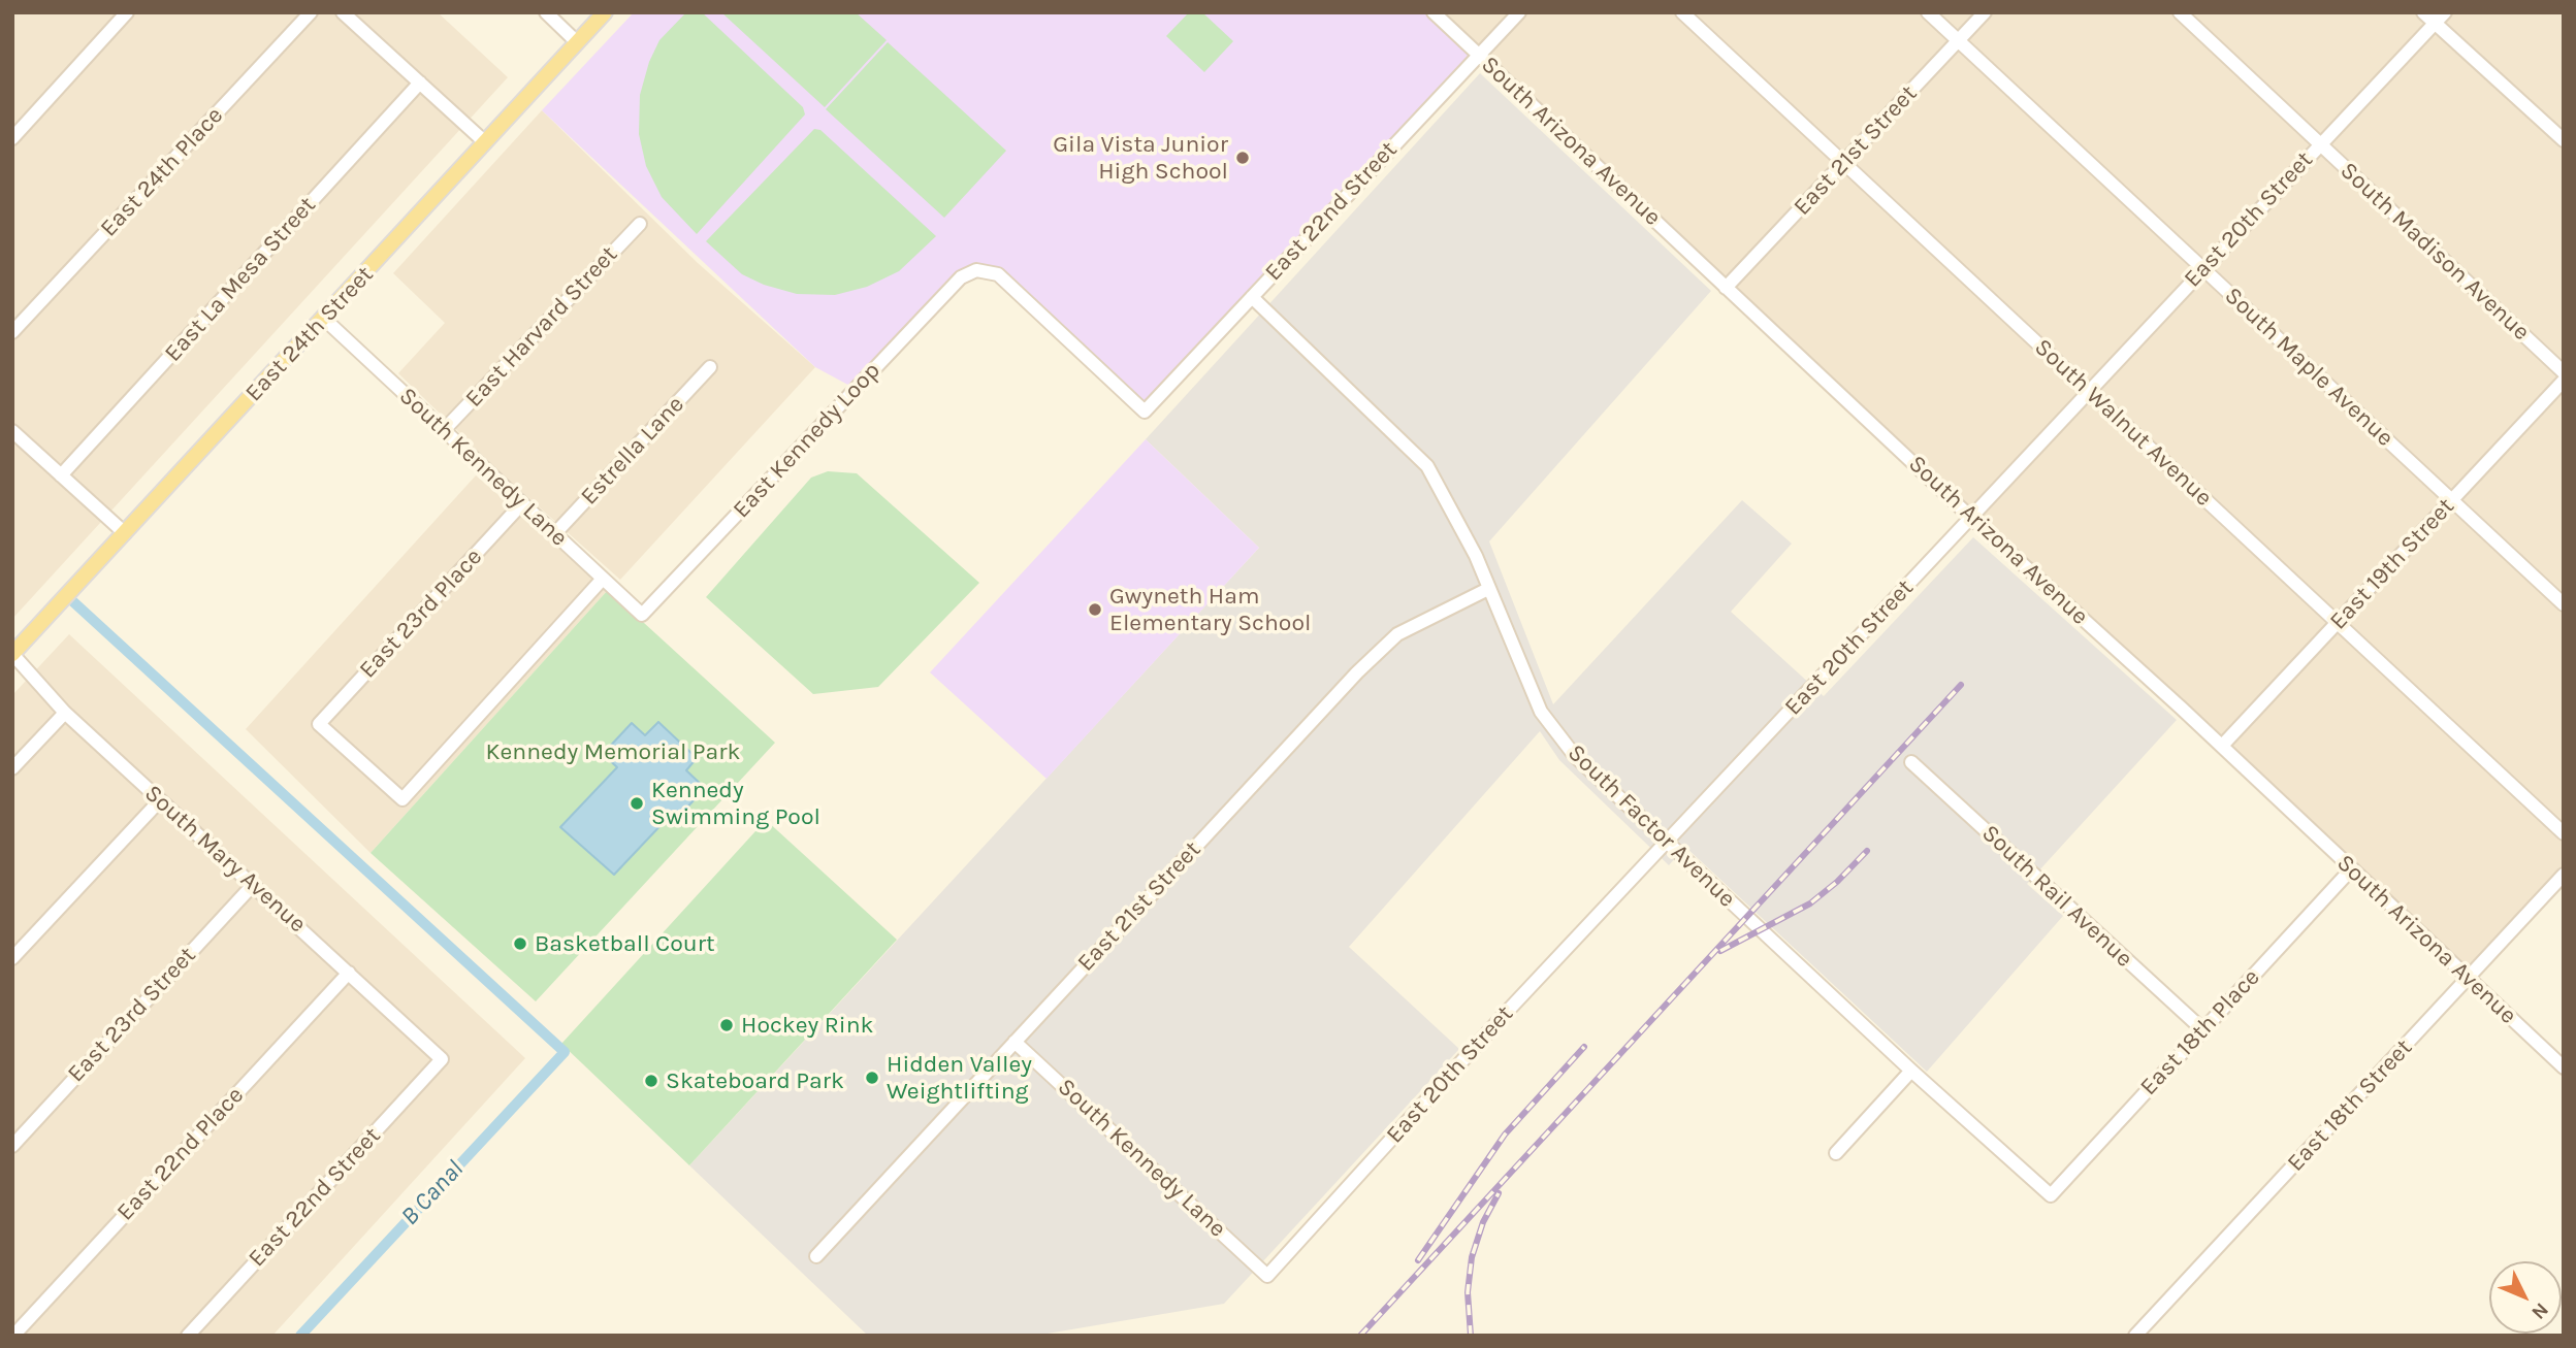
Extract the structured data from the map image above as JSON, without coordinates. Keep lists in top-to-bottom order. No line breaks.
{"streets":{"main road":["East 24th Street"],"street":["South Arizona Avenue","East 21st Street","East 24th Place","East 22nd Street","East 20th Street","South Madison Avenue","East La Mesa Street","East Harvard Street","South Maple Avenue","South Walnut Avenue","East Kennedy Loop","Estrella Lane","South Kennedy Lane","East 19th Street","East 23rd Place","South Factor Avenue","South Mary Avenue","South Rail Avenue","East 23rd Street","East 18th Place","East 18th Street","East 22nd Place"]},"crossings":[["South Arizona Avenue","East 21st Street"],["South Arizona Avenue","East 22nd Street"],["South Arizona Avenue","East 20th Street"],["South Arizona Avenue","East 19th Street"],["South Arizona Avenue","East 18th Place"],["South Arizona Avenue","East 18th Street"],["East 21st Street","South Maple Avenue"],["East 21st Street","South Walnut Avenue"],["East 21st Street","South Kennedy Lane"],["East 21st Street","South Factor Avenue"],["East 22nd Street","East Kennedy Loop"],["East 22nd Street","South Factor Avenue"],["East 22nd Street","South Mary Avenue"],["East 20th Street","South Madison Avenue"],["East 20th Street","South Maple Avenue"],["East 20th Street","South Walnut Avenue"],["East 20th Street","South Kennedy Lane"],["East 20th Street","South Factor Avenue"],["East Harvard Street","South Kennedy Lane"],["East 24th Street","South Kennedy Lane"],["East 24th Street","South Mary Avenue"],["South Maple Avenue","East 19th Street"],["South Walnut Avenue","East 19th Street"],["East Kennedy Loop","South Kennedy Lane"],["Estrella Lane","South Kennedy Lane"],["South Kennedy Lane","East 23rd Place"],["South Factor Avenue","East 18th Place"],["South Mary Avenue","East 23rd Street"],["South Mary Avenue","East 22nd Place"],["South Rail Avenue","East 18th Place"]],"water":["B Canal"],"parks":["Kennedy Memorial Park"],"places":["Gila Vista Junior High School","Gwyneth Ham Elementary School","Kennedy Swimming Pool","Basketball Court","Hockey Rink","Hidden Valley Weightlifting","Skateboard Park"],"north":"bottom right"}
